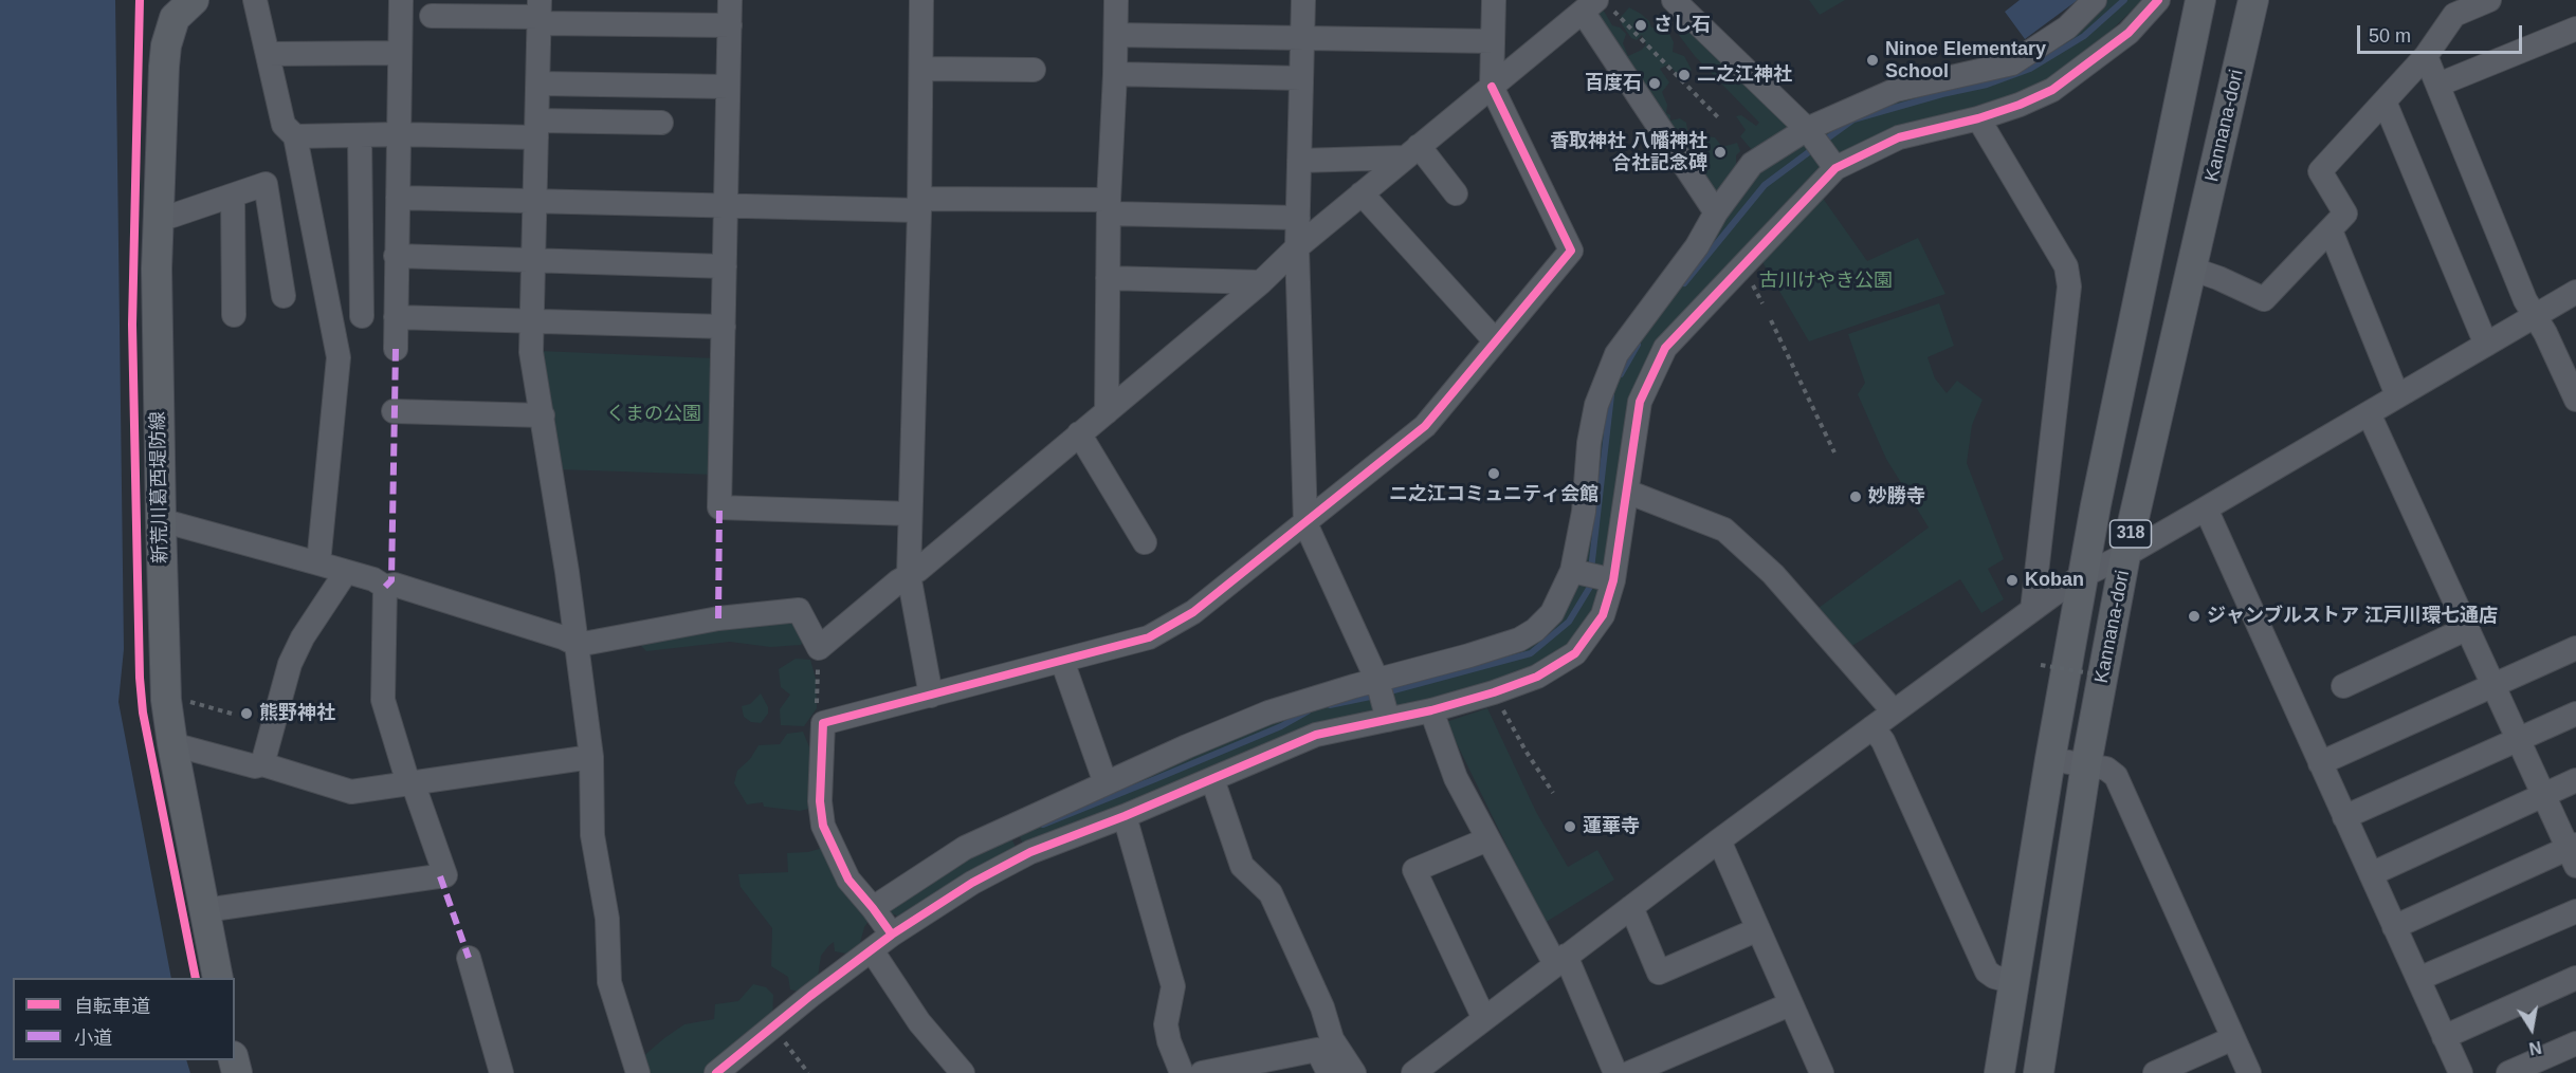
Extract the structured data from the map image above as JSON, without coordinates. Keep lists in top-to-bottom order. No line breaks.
{"streets":{"main road":["Kannana-dori","新荒川葛西堤防線","318"]},"parks":["古川けやき公園","くまの公園"],"places":["さし石","Ninoe Elementary School","二之江神社","百度石","香取神社 八幡神社 合社記念碑","ニ之江コミュニティ会館","妙勝寺","Koban","ジャンブルストア 江戸川環七通店","熊野神社","蓮華寺"],"legend":["自転車道","小道"],"scale_bar":"50 m","north":"bottom"}
